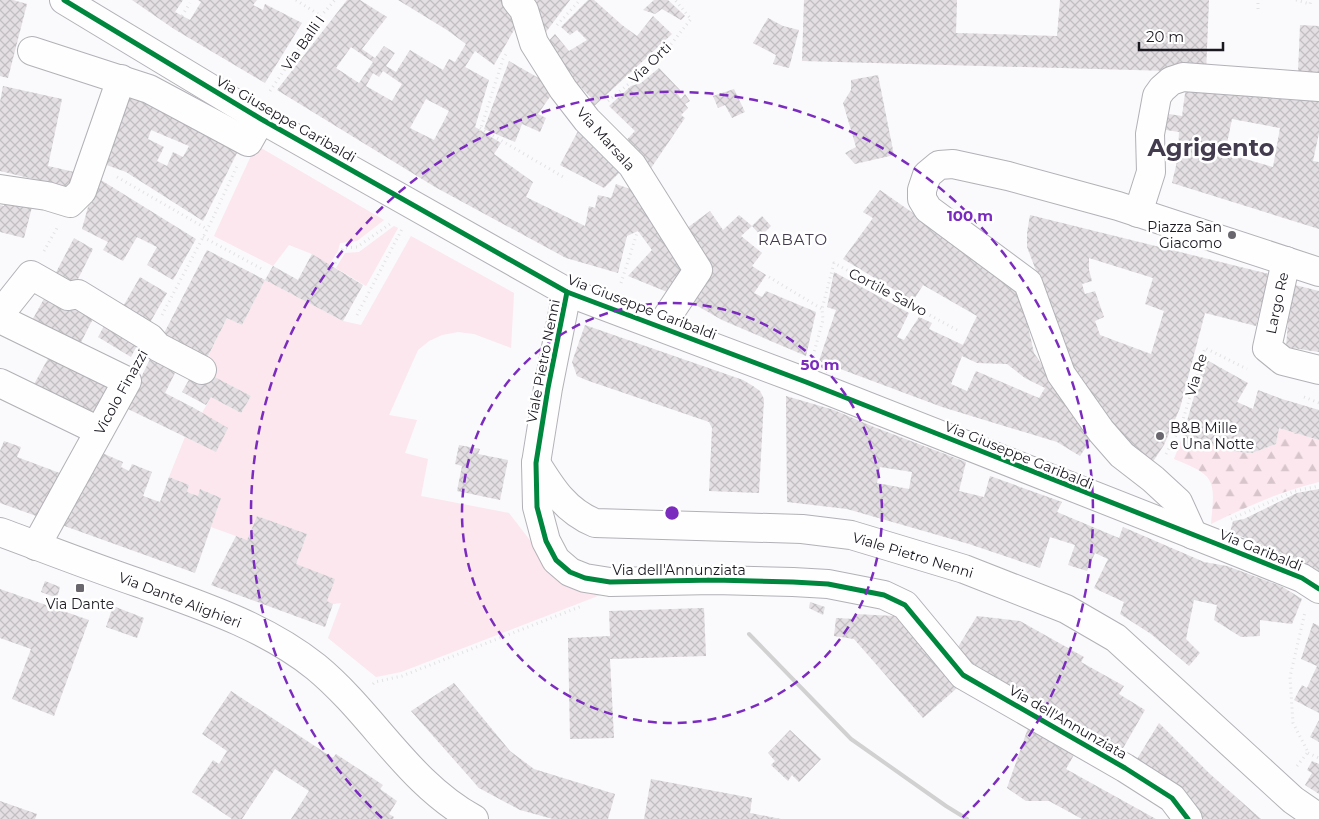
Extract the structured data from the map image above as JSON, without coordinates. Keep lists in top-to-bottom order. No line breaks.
{"streets":{"street":["Via Giuseppe Garibaldi","Via Marsala","Largo Re","Viale Pietro Nenni","Vicolo Finazzi","Via Garibaldi","Via dell'Annunziata","Via Dante Alighieri"],"path":["Via Balli I","Via Orti","Cortile Salvo","Via Re"]},"crossings":[["Via Orti","Via Marsala"],["Via Giuseppe Garibaldi","Via Marsala"],["Via Giuseppe Garibaldi","Cortile Salvo"],["Via Giuseppe Garibaldi","Viale Pietro Nenni"],["Via Giuseppe Garibaldi","Vicolo Finazzi"],["Via Giuseppe Garibaldi","Via Garibaldi"],["Viale Pietro Nenni","Via dell'Annunziata"],["Vicolo Finazzi","Via Dante Alighieri"]],"districts":["Agrigento","RABATO"],"places":{"other":["Piazza San Giacomo","B&B Mille e Una Notte"],"transit":["Via Dante"]},"scale_bar":"20 m","rings":["100 m","50 m"]}
